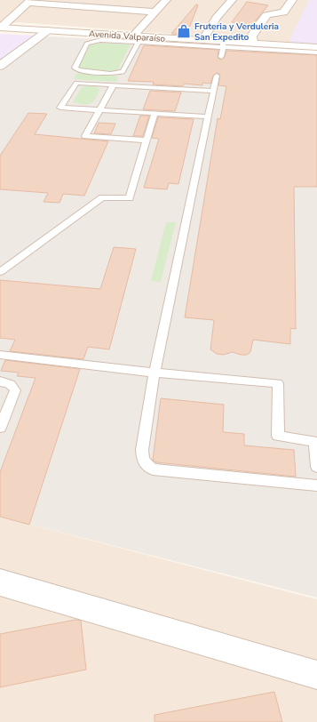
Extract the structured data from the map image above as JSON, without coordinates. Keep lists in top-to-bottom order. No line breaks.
{"streets":{"street":["Avenida Valparaíso"]},"places":{"shop":["Fruteria y Verduleria San Expedito"]}}
